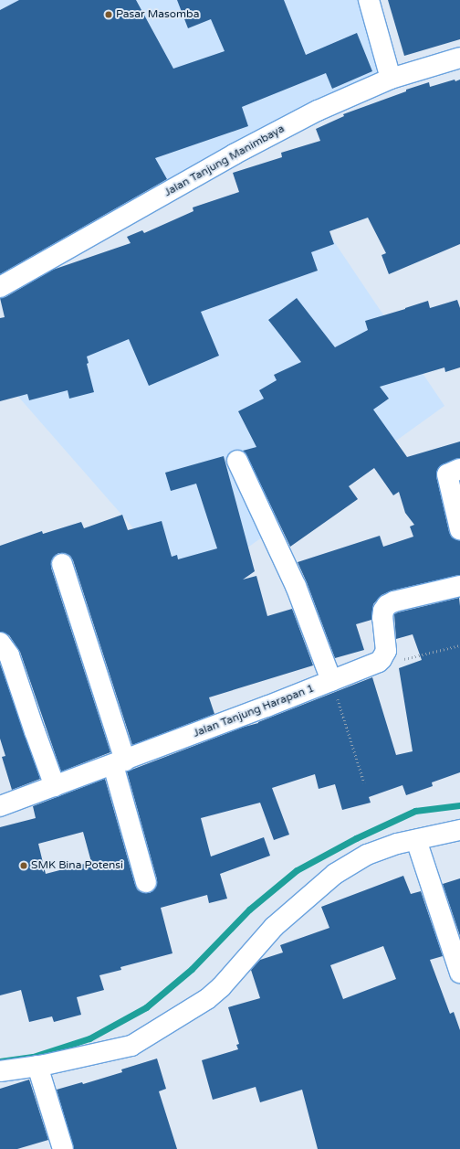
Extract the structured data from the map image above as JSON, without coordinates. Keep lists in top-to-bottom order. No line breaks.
{"streets":{"street":["Jalan Tanjung Manimbaya","Jalan Tanjung Harapan 1"]},"places":["Pasar Masomba","SMK Bina Potensi"]}
